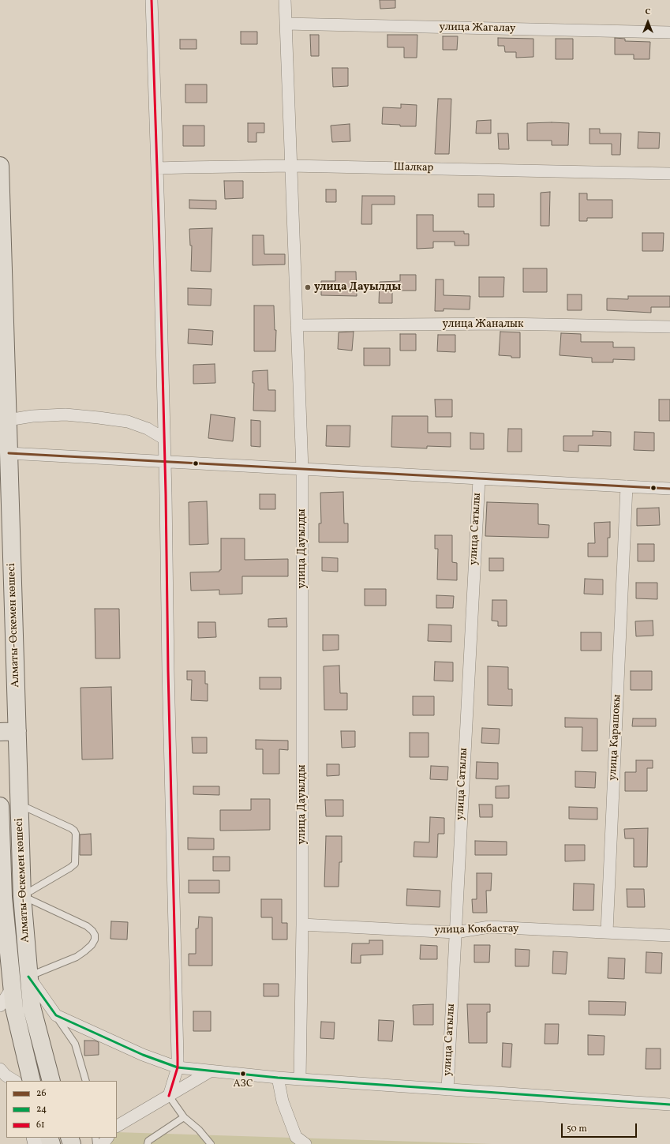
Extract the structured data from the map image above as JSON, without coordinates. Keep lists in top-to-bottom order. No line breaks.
{"streets":{"highway":["Алматы-Өскемен көшесі"],"street":["улица Жагалау","Шалкар","улица Жаналык","улица Сатылы","улица Дауылды","улица Карашокы","улица Кокбастау"]},"crossings":[["улица Жагалау","улица Дауылды"],["Шалкар","улица Дауылды"],["улица Жаналык","улица Дауылды"],["улица Сатылы","улица Кокбастау"],["улица Дауылды","улица Кокбастау"],["улица Карашокы","улица Кокбастау"]],"places":["улица Дауылды","АЗС"],"lines":["transit line 61","transit line 26","transit line 24"],"legend":["26","24","61"],"scale_bar":"50 m","north":"top"}
